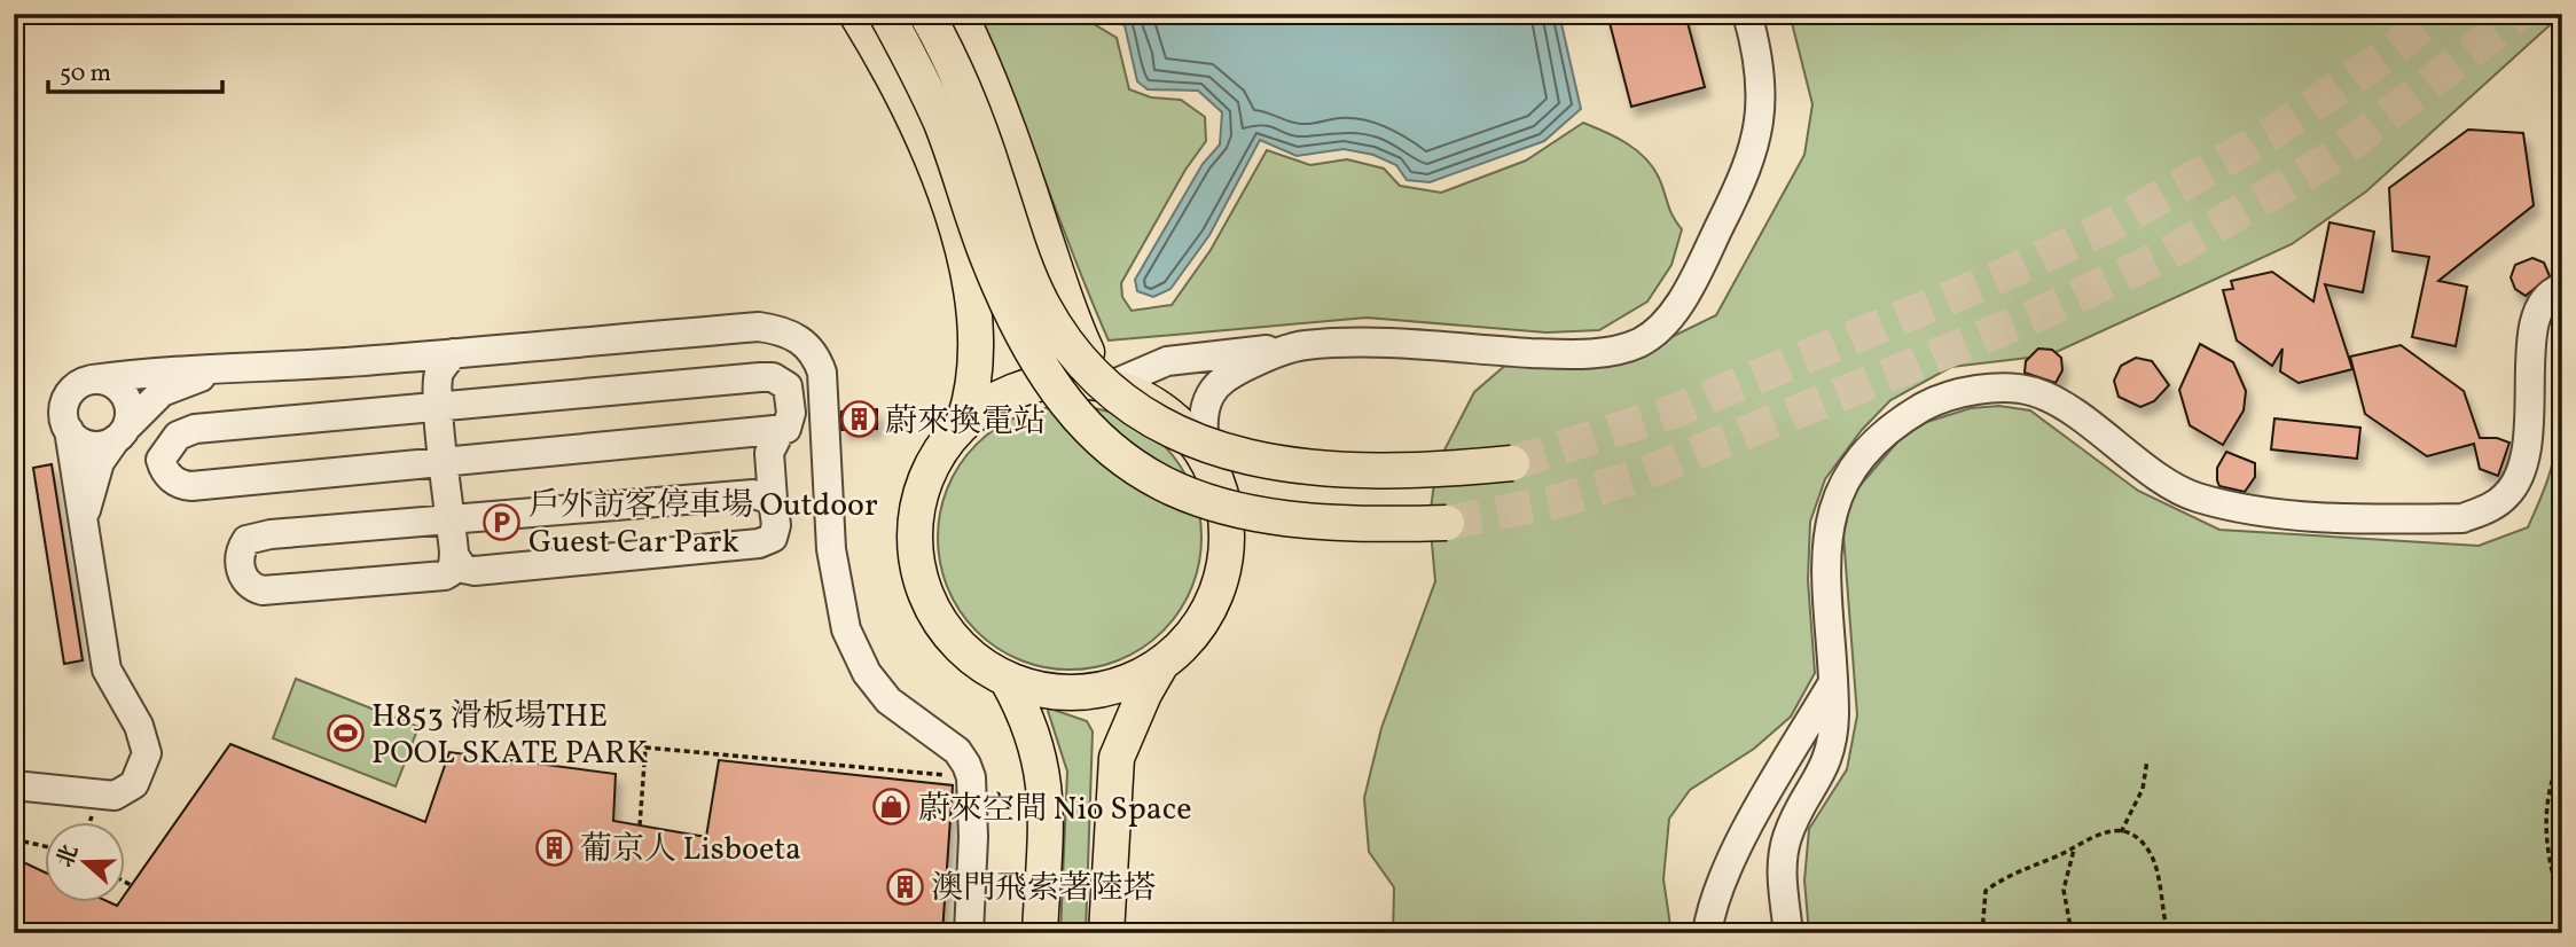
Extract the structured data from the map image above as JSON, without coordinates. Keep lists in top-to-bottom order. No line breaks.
{"places":{"building":["蔚來換電站","葡京人 Lisboeta","澳門飛索著陸塔"],"parking":["戶外訪客停車場 Outdoor Guest Car Park"],"sports":["H853 滑板場THE POOL SKATE PARK"],"shop":["蔚來空間 Nio Space"]},"scale_bar":"50 m","north":"left"}
